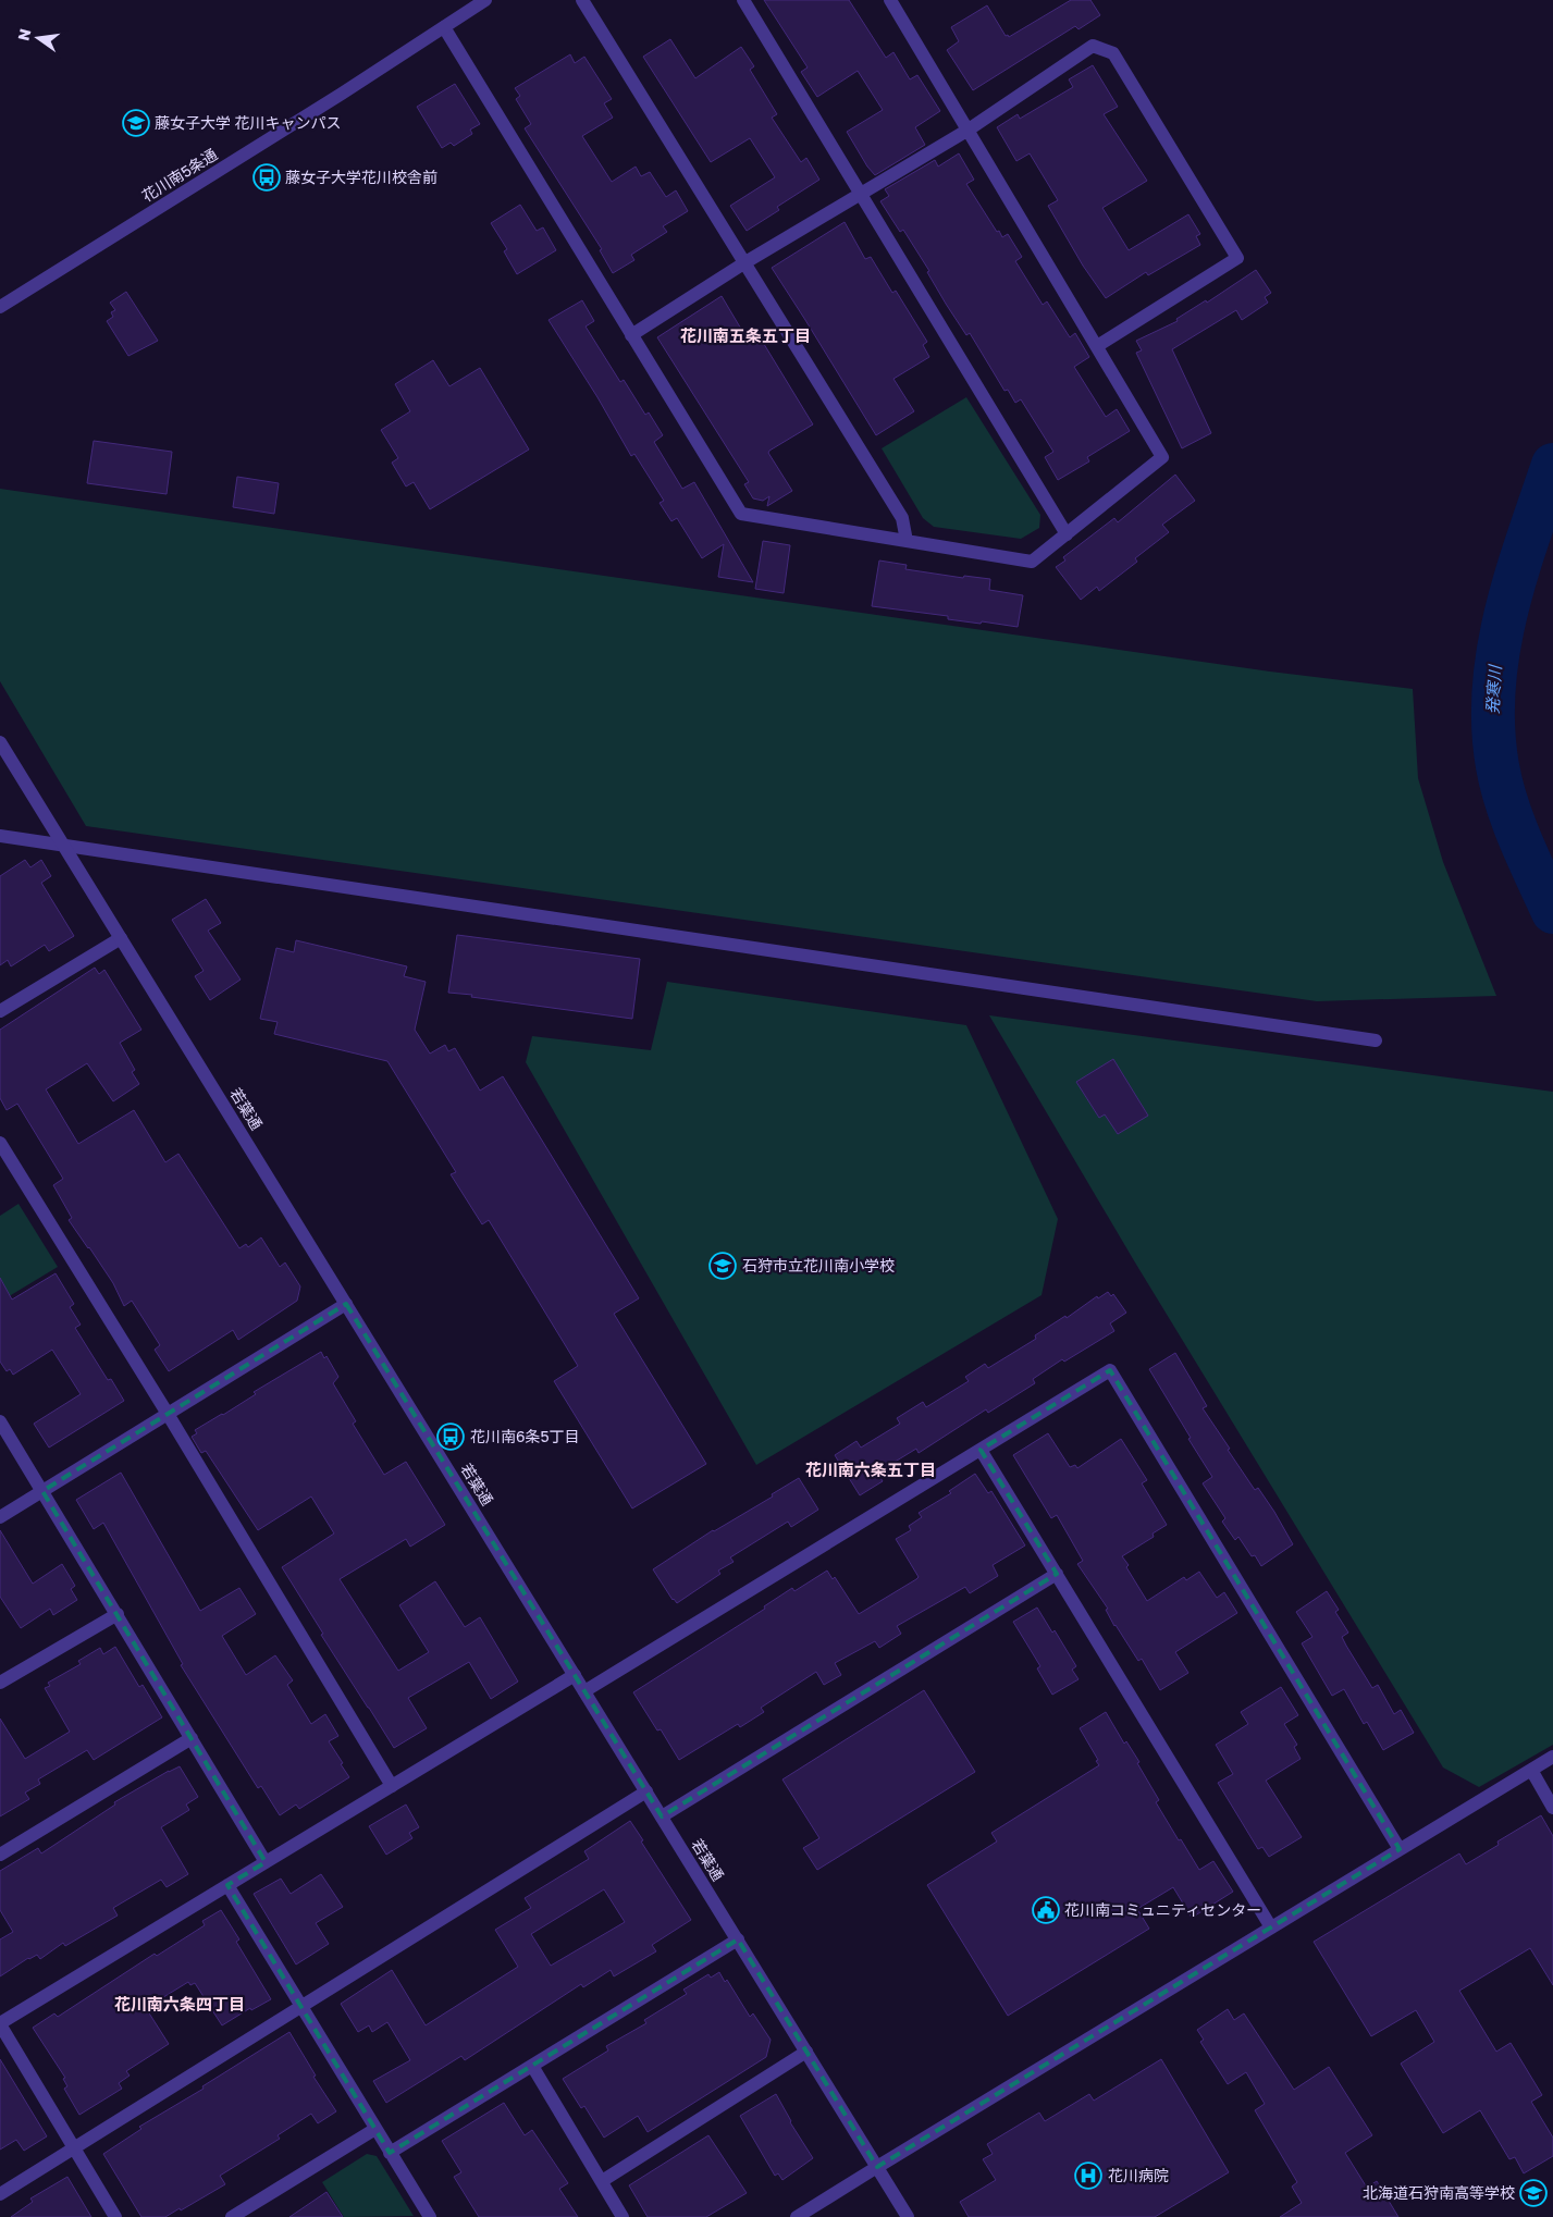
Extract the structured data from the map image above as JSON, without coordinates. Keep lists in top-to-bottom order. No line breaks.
{"streets":{"street":["花川南5条通","若葉通"]},"districts":["花川南五条五丁目","花川南六条五丁目","花川南六条四丁目"],"water":["発寒川"],"places":{"school or university":["藤女子大学 花川キャンパス","石狩市立花川南小学校","北海道石狩南高等学校"],"bus stop":["藤女子大学花川校舎前","花川南6条5丁目"],"public building":["花川南コミュニティセンター"],"hospital":["花川病院"]},"north":"left"}
